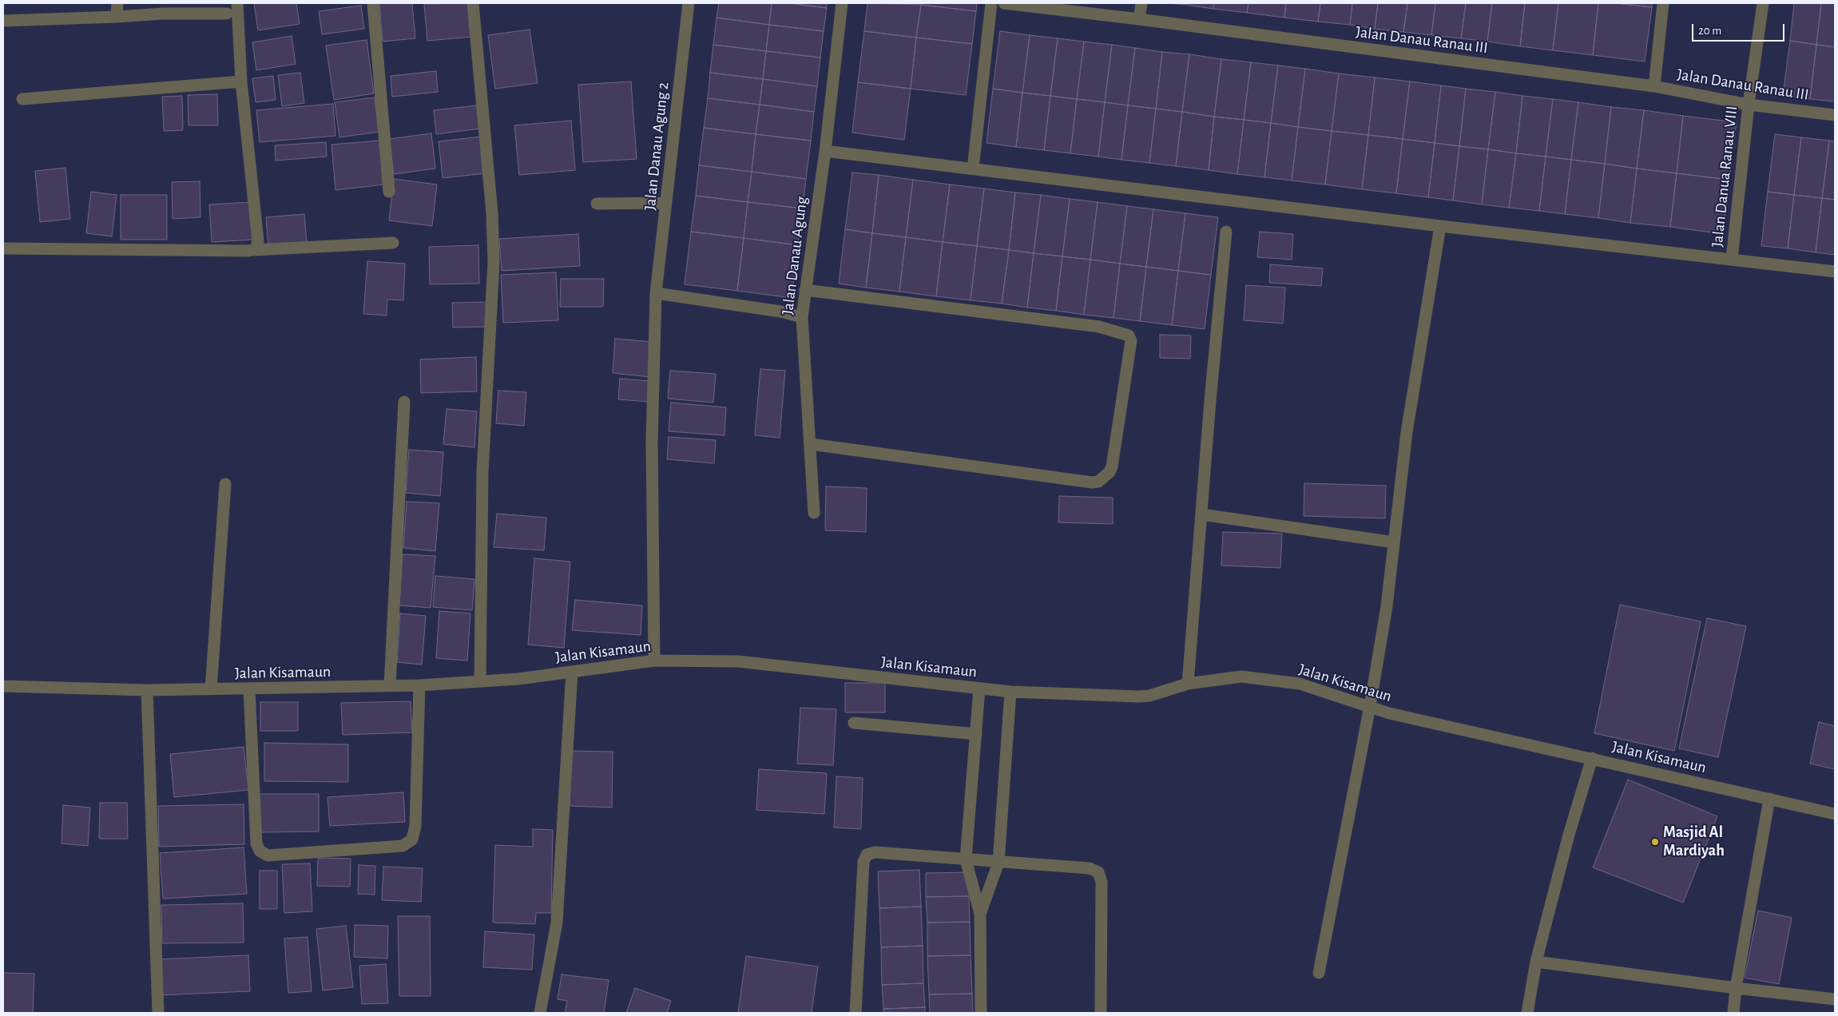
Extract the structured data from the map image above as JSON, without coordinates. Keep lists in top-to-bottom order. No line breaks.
{"streets":{"street":["Jalan Danau Ranau III","Jalan Danau Agung 2","Jalan Danua Ranau VIII","Jalan Danau Agung","Jalan Kisamaun"]},"crossings":[["Jalan Danau Ranau III","Jalan Danua Ranau VIII"],["Jalan Danau Agung 2","Jalan Kisamaun"]],"places":["Masjid Al Mardiyah"],"scale_bar":"20 m"}
